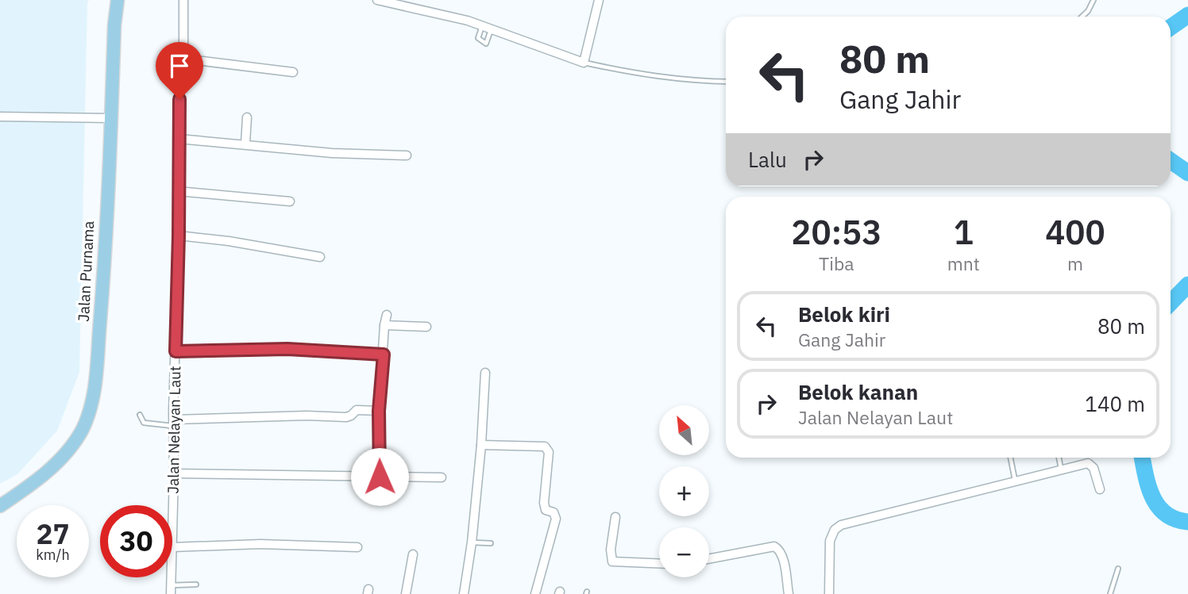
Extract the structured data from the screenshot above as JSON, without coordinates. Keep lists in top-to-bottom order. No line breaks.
{"streets":{"main road":["Jalan Purnama"],"street":["Jalan Nelayan Laut"]},"north":"top left","page":{"turn":["80 m","Gang Jahir"],"then":"Lalu","eta":["20:53","Tiba","1","mnt","400","m"],"list":[{"name":"Belok kiri","note":"Gang Jahir","value":"80 m"},{"name":"Belok kanan","note":"Jalan Nelayan Laut","value":"140 m"}],"map_buttons":["+","−"],"speed":"27 km/h","limit":"30"}}
